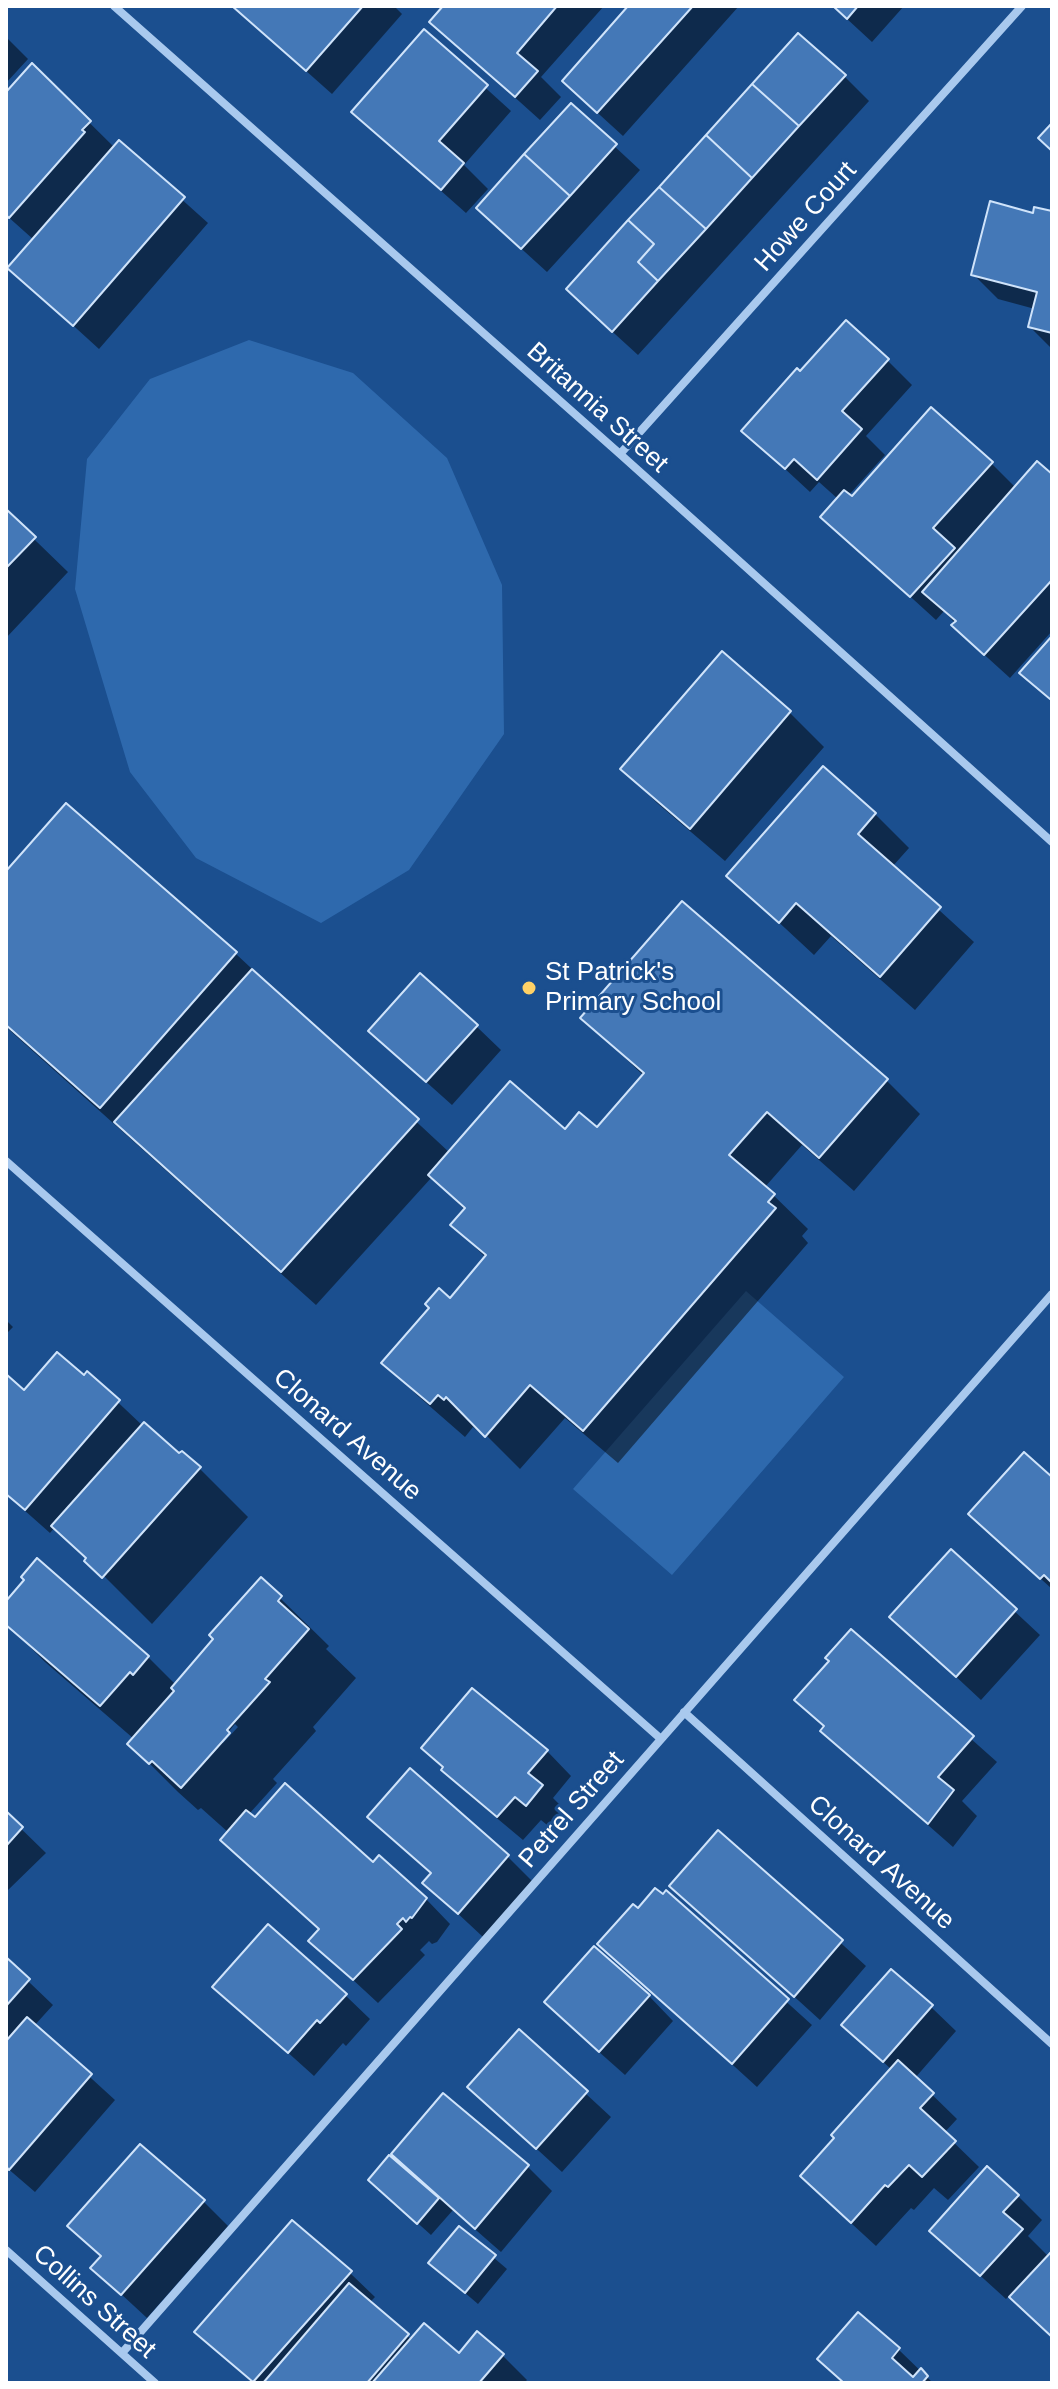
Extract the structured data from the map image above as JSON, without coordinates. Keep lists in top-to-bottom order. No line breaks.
{"streets":{"street":["Howe Court","Britannia Street","Clonard Avenue","Petrel Street","Collins Street"]},"crossings":[["Howe Court","Britannia Street"],["Clonard Avenue","Petrel Street"],["Petrel Street","Collins Street"]],"places":["St Patrick's Primary School"]}
